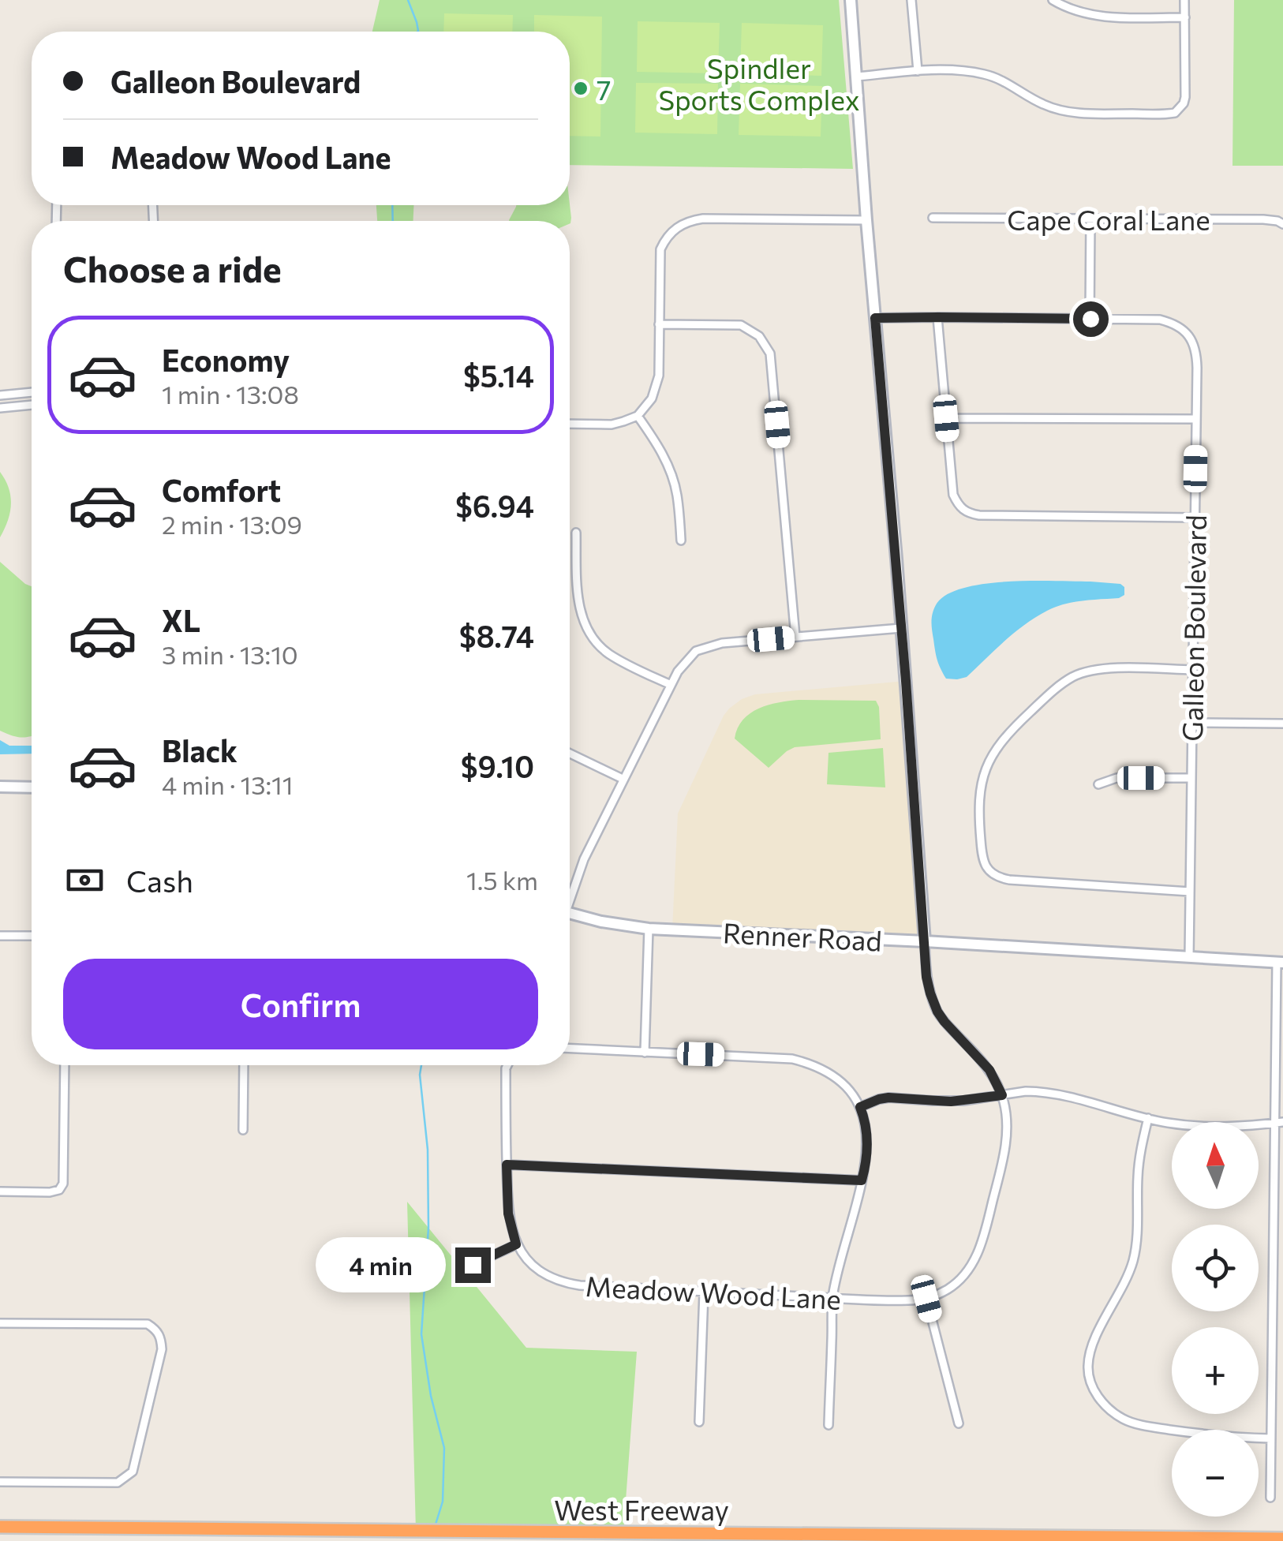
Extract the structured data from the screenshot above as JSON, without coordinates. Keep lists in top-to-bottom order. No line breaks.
{"streets":{"highway":["West Freeway"],"street":["Cape Coral Lane","Galleon Boulevard","Renner Road","Meadow Wood Lane"]},"crossings":[["Galleon Boulevard","Renner Road"]],"parks":["Spindler Sports Complex"],"places":["7"],"north":"top","page":{"banner":["Galleon Boulevard","Meadow Wood Lane"],"heading":"Choose a ride","list":[{"name":"Economy","note":"1 min · 13:08","value":"$5.14"},{"name":"Comfort","note":"2 min · 13:09","value":"$6.94"},{"name":"XL","note":"3 min · 13:10","value":"$8.74"},{"name":"Black","note":"4 min · 13:11","value":"$9.10"}],"pay":["Cash","1.5 km"],"buttons":"Confirm","map_buttons":["+","−"],"bubble":"4 min"}}
